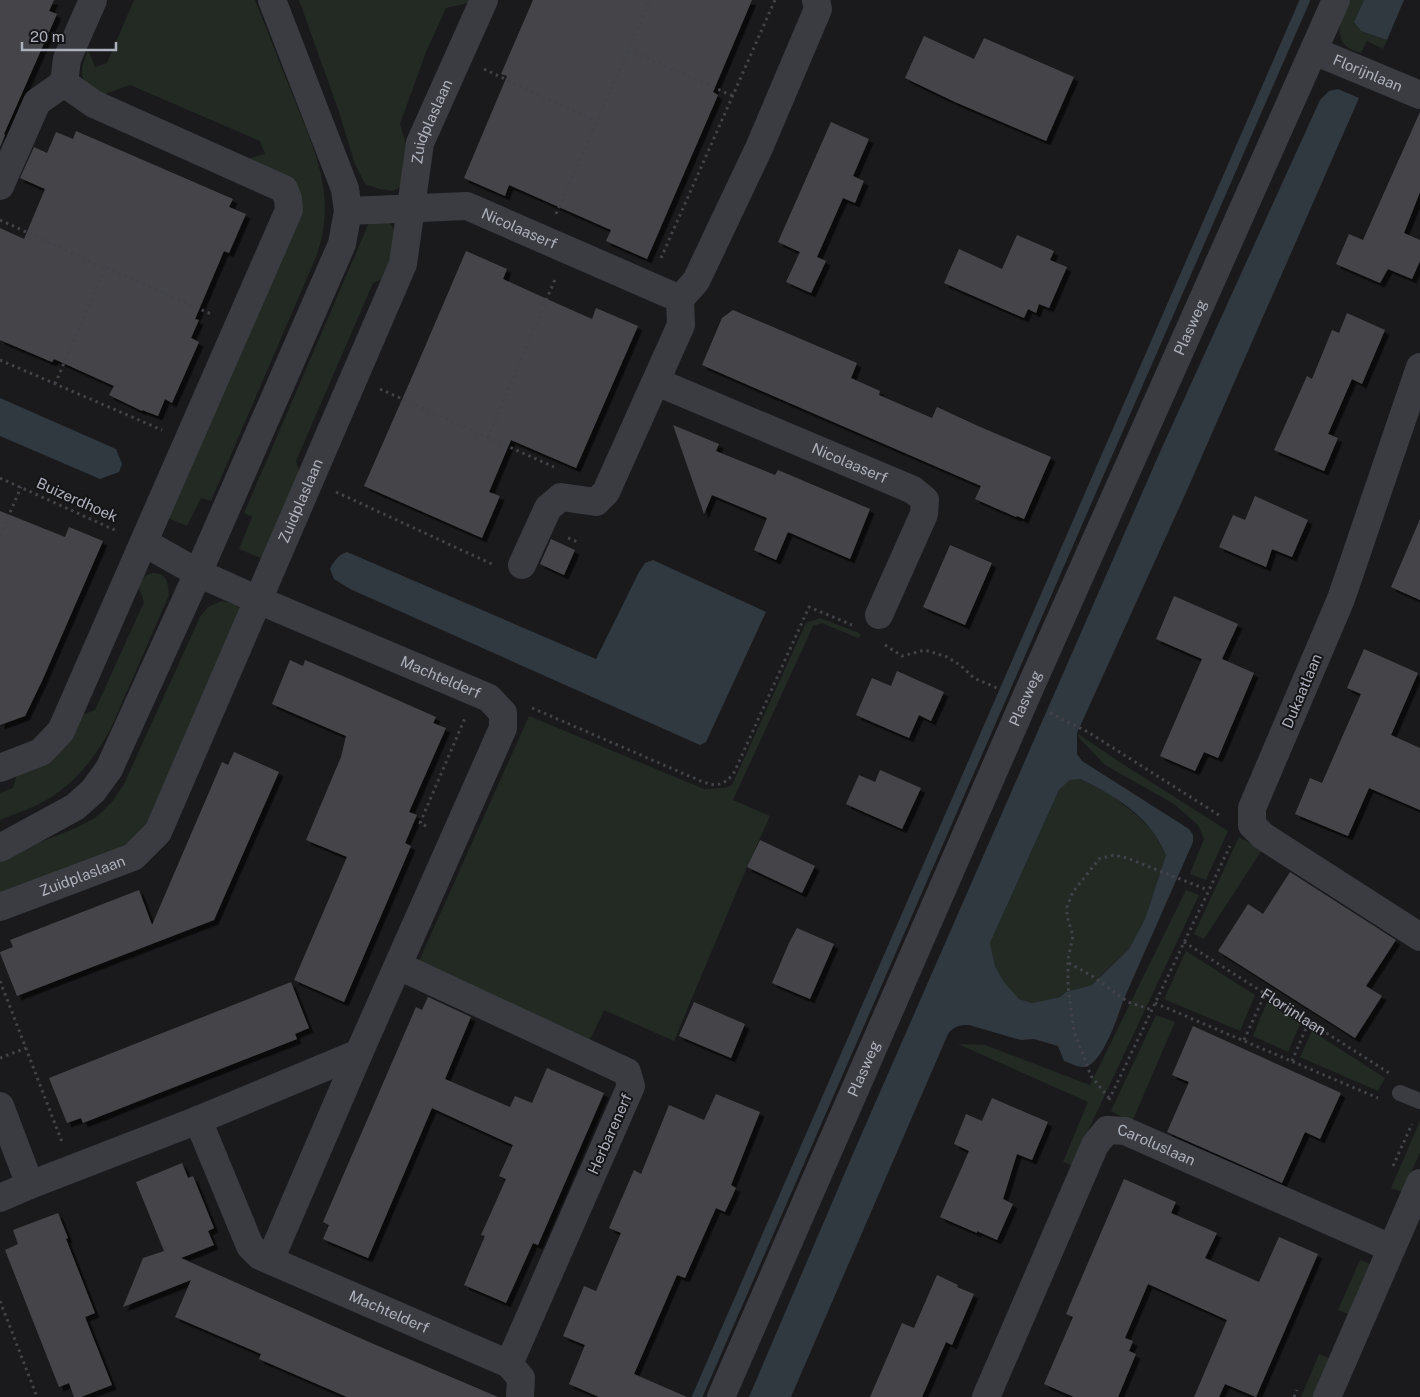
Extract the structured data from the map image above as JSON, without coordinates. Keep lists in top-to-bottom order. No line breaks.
{"streets":{"street":["Florijnlaan","Zuidplaslaan","Nicolaaserf","Plasweg","Machtelderf","Dukaatlaan","Herbarenerf","Caroluslaan"],"path":["Buizerdhoek"]},"crossings":[["Florijnlaan","Plasweg"],["Zuidplaslaan","Nicolaaserf"],["Zuidplaslaan","Machtelderf"],["Buizerdhoek","Machtelderf"],["Machtelderf","Herbarenerf"]],"scale_bar":"20 m"}
